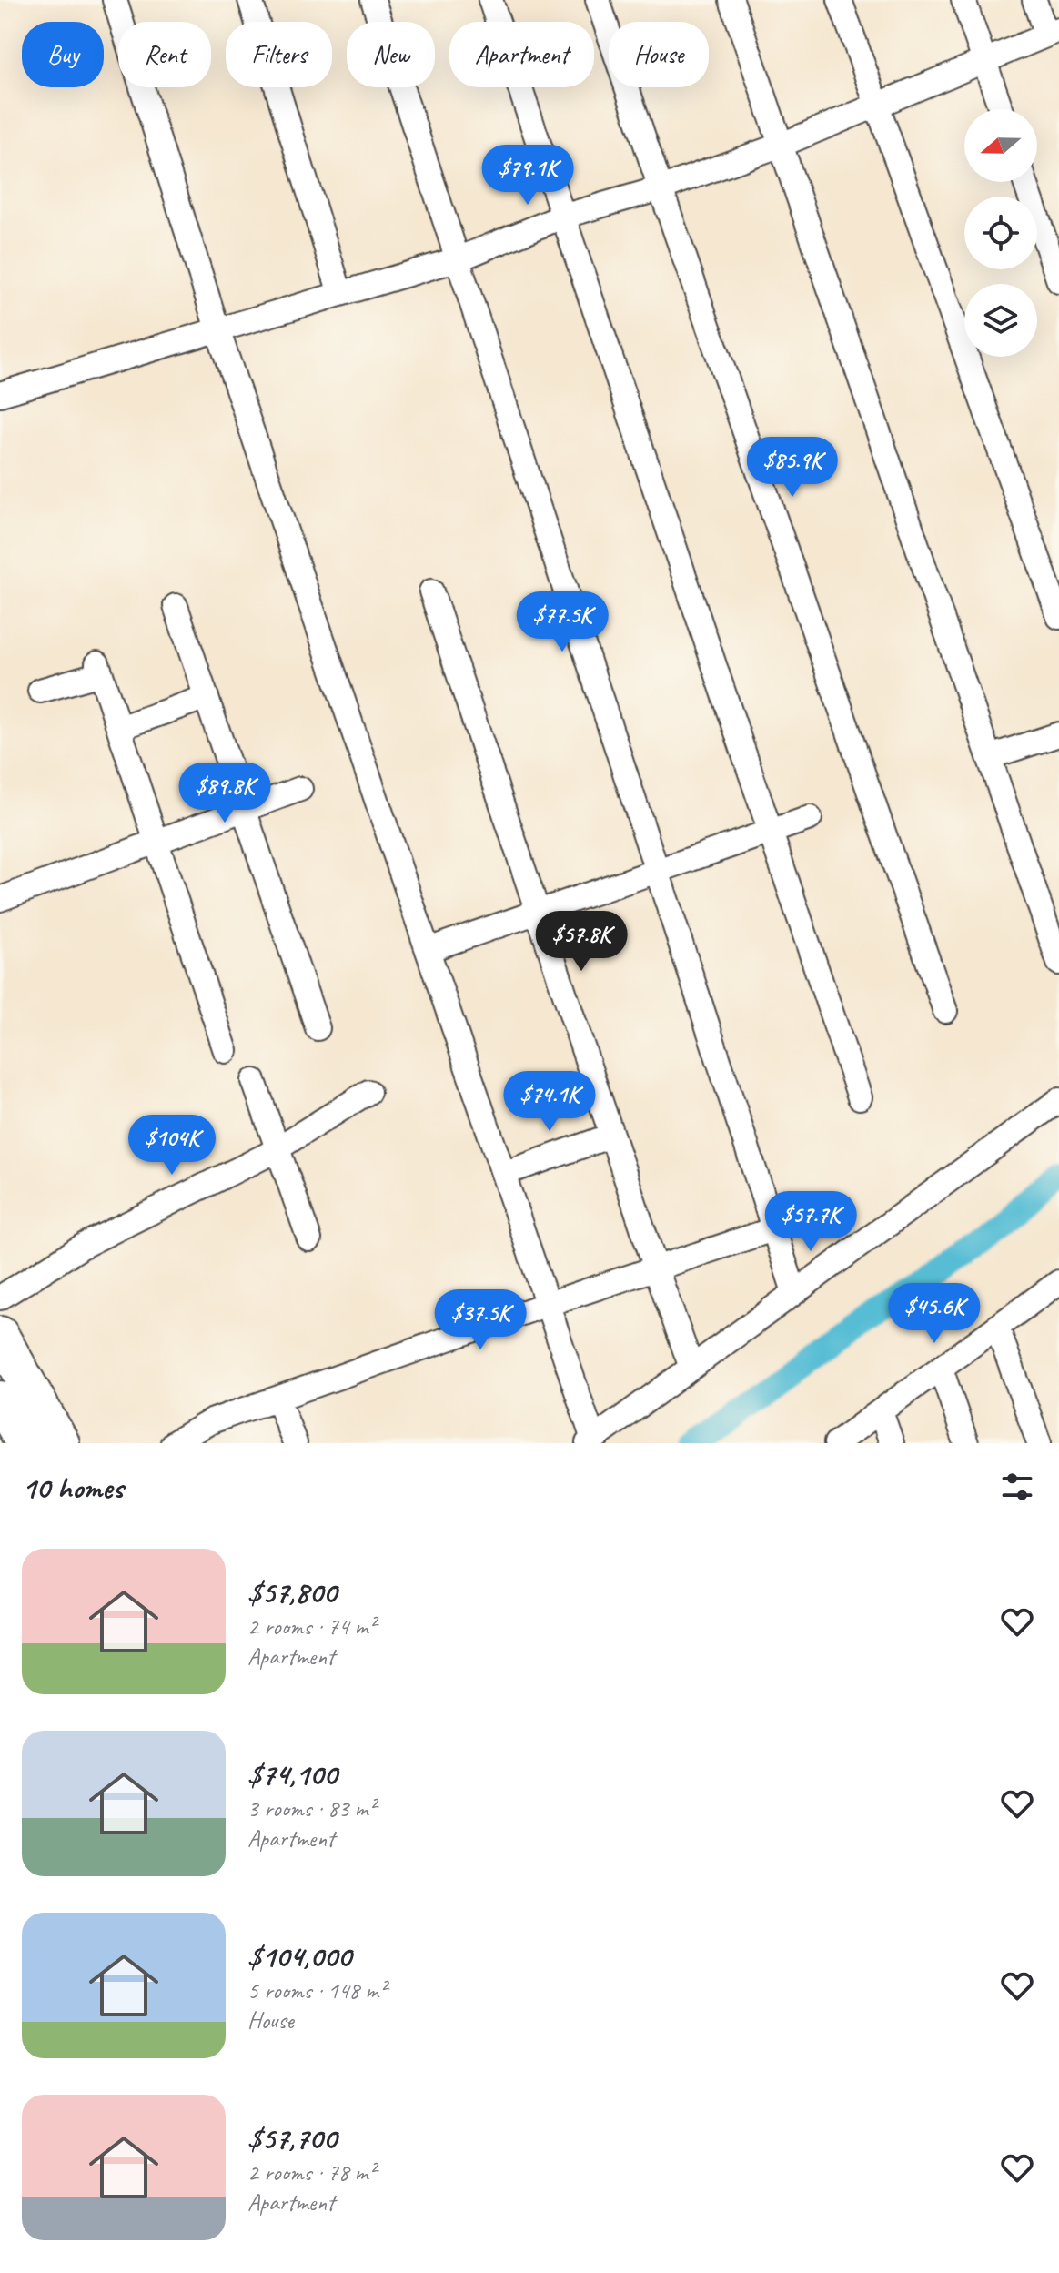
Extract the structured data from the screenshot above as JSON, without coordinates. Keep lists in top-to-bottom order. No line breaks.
{"north":"left","page":{"chip":["Buy","Rent","Filters","New","Apartment","House"],"price":["$79.1K","$85.9K","$77.5K","$89.8K","$57.8K","$74.1K","$104K","$57.7K","$45.6K","$37.5K"],"heading":"10 homes","list":[{"name":"$57,800","note":"2 rooms · 74 m² · Apartment"},{"name":"$74,100","note":"3 rooms · 83 m² · Apartment"},{"name":"$104,000","note":"5 rooms · 148 m² · House"},{"name":"$57,700","note":"2 rooms · 78 m² · Apartment"}]}}
